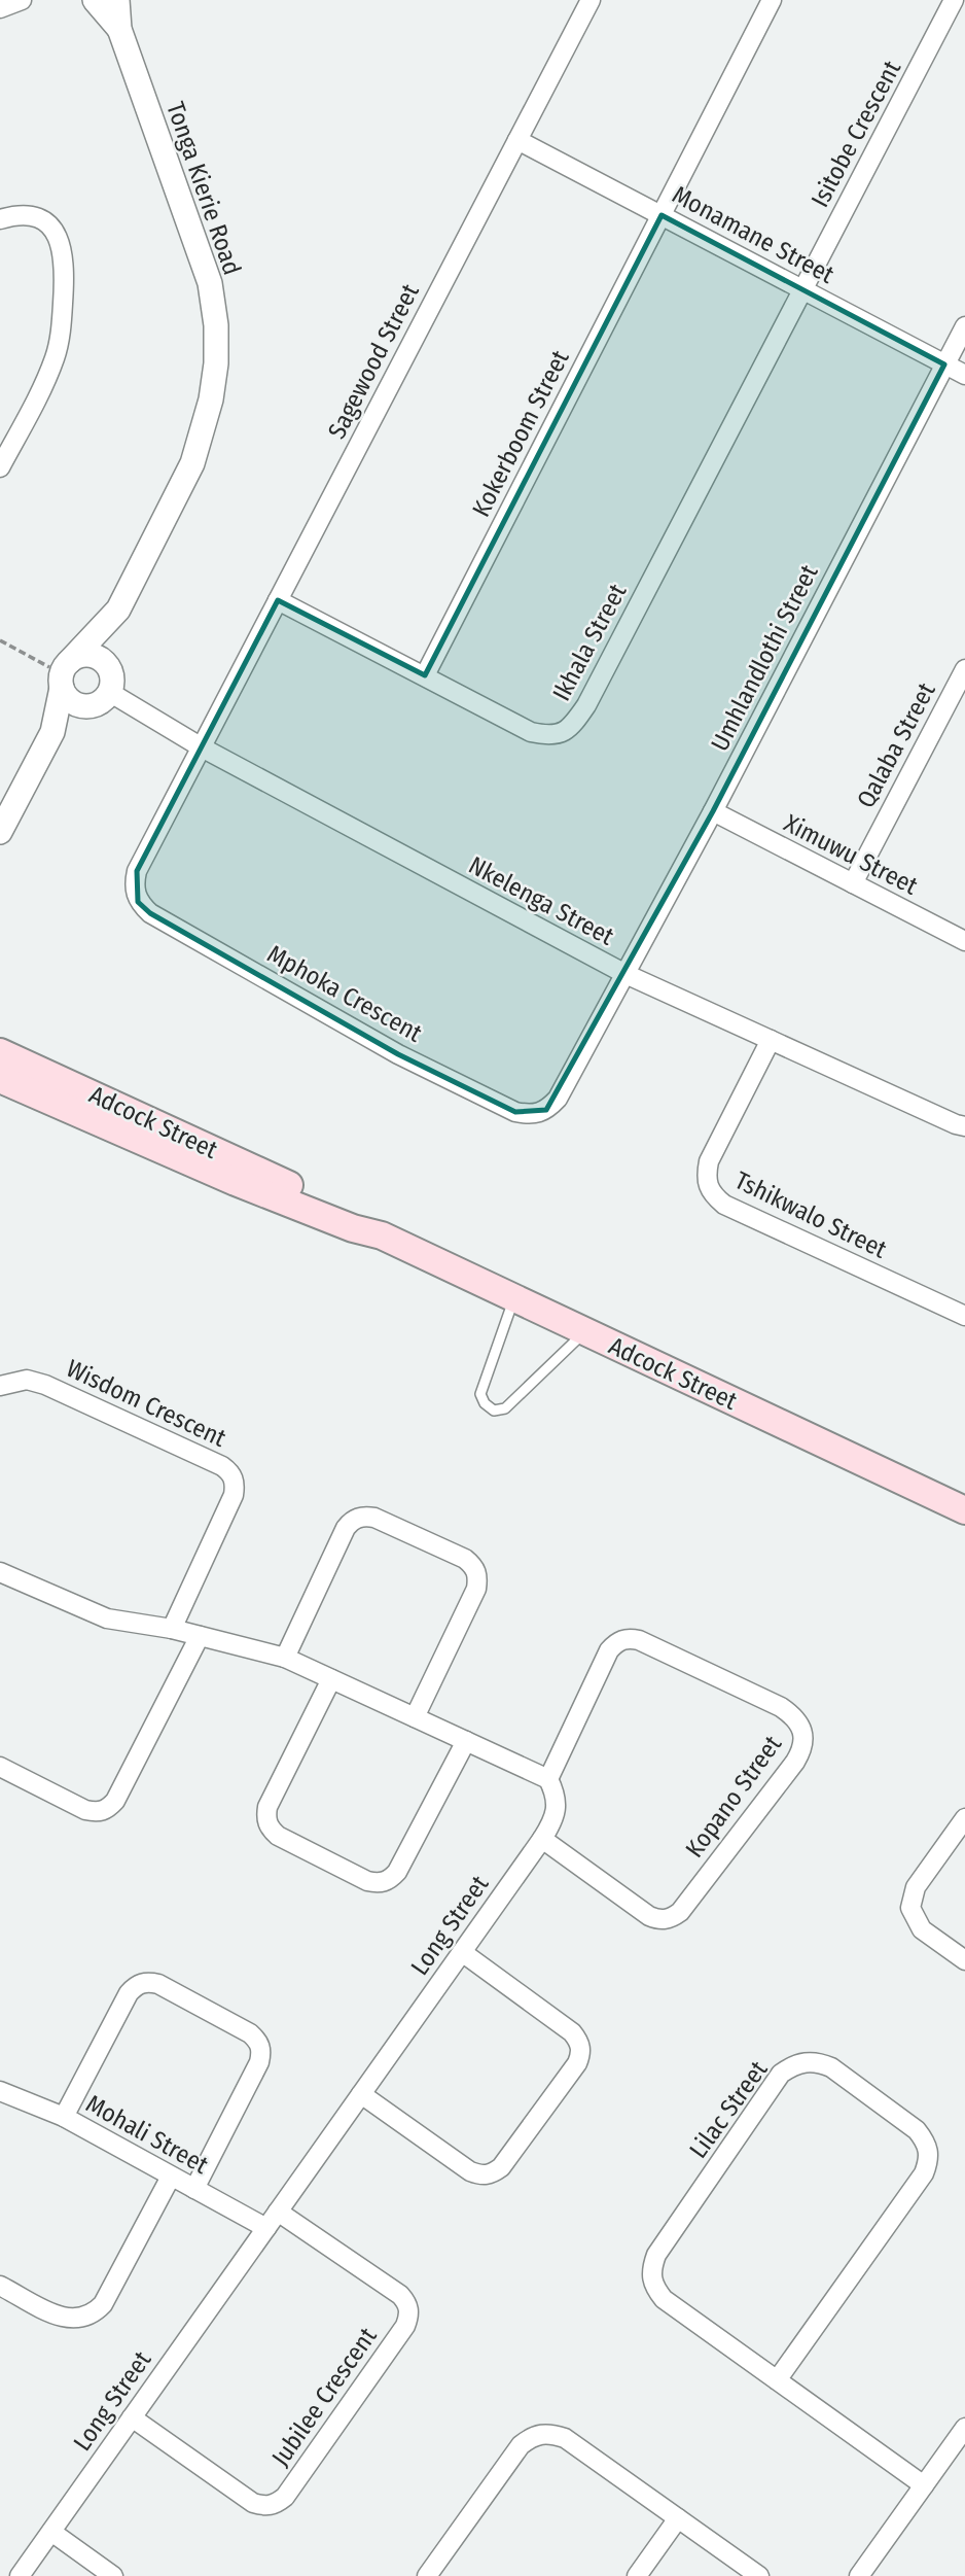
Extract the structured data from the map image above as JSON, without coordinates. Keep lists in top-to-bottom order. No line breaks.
{"streets":{"main road":["Adcock Street"],"street":["Isitobe Crescent","Tonga Kierie Road","Monamane Street","Sagewood Street","Kokerboom Street","Ikhala Street","Umhlandlothi Street","Qalaba Street","Ximuwu Street","Nkelenga Street","Mphoka Crescent","Tshikwalo Street","Wisdom Crescent","Kopano Street","Long Street","Lilac Street","Mohali Street","Jubilee Crescent"]},"crossings":[["Isitobe Crescent","Monamane Street"],["Isitobe Crescent","Ikhala Street"],["Tonga Kierie Road","Nkelenga Street"],["Monamane Street","Sagewood Street"],["Monamane Street","Kokerboom Street"],["Monamane Street","Ikhala Street"],["Monamane Street","Umhlandlothi Street"],["Sagewood Street","Ikhala Street"],["Sagewood Street","Nkelenga Street"],["Sagewood Street","Mphoka Crescent"],["Kokerboom Street","Ikhala Street"],["Umhlandlothi Street","Ximuwu Street"],["Umhlandlothi Street","Nkelenga Street"],["Umhlandlothi Street","Mphoka Crescent"],["Qalaba Street","Ximuwu Street"],["Nkelenga Street","Mphoka Crescent"],["Nkelenga Street","Tshikwalo Street"],["Kopano Street","Long Street"],["Long Street","Mohali Street"],["Long Street","Jubilee Crescent"]]}
